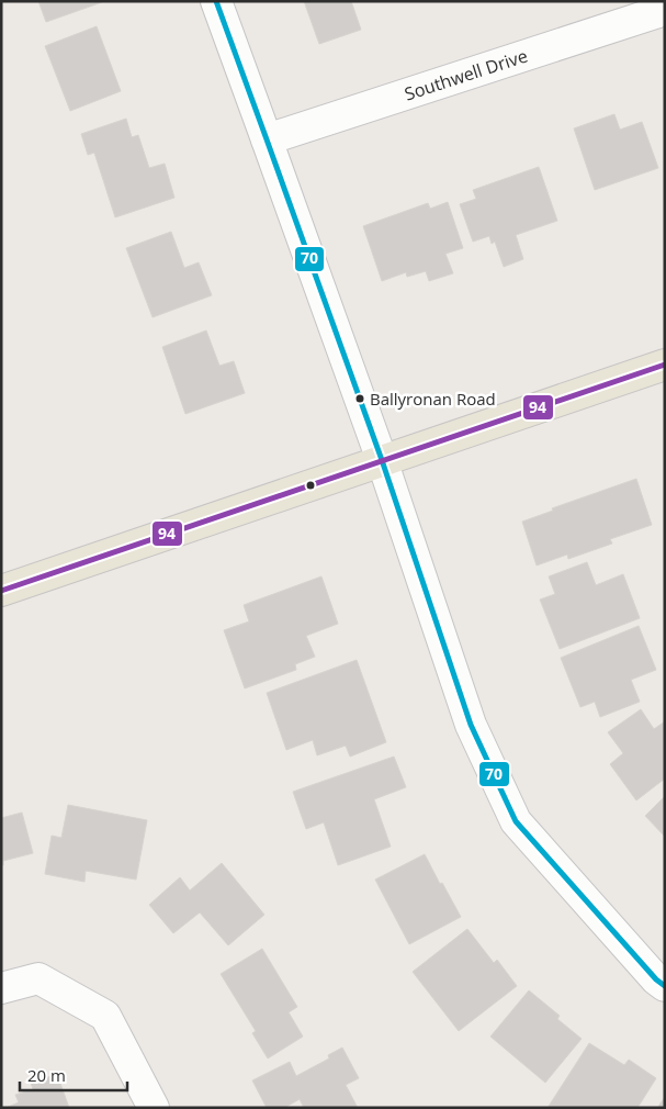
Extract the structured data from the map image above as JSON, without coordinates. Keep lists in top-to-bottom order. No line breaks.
{"streets":{"street":["Southwell Drive"]},"places":["Ballyronan Road"],"lines":["transit line 70","transit line 94"],"scale_bar":"20 m"}
